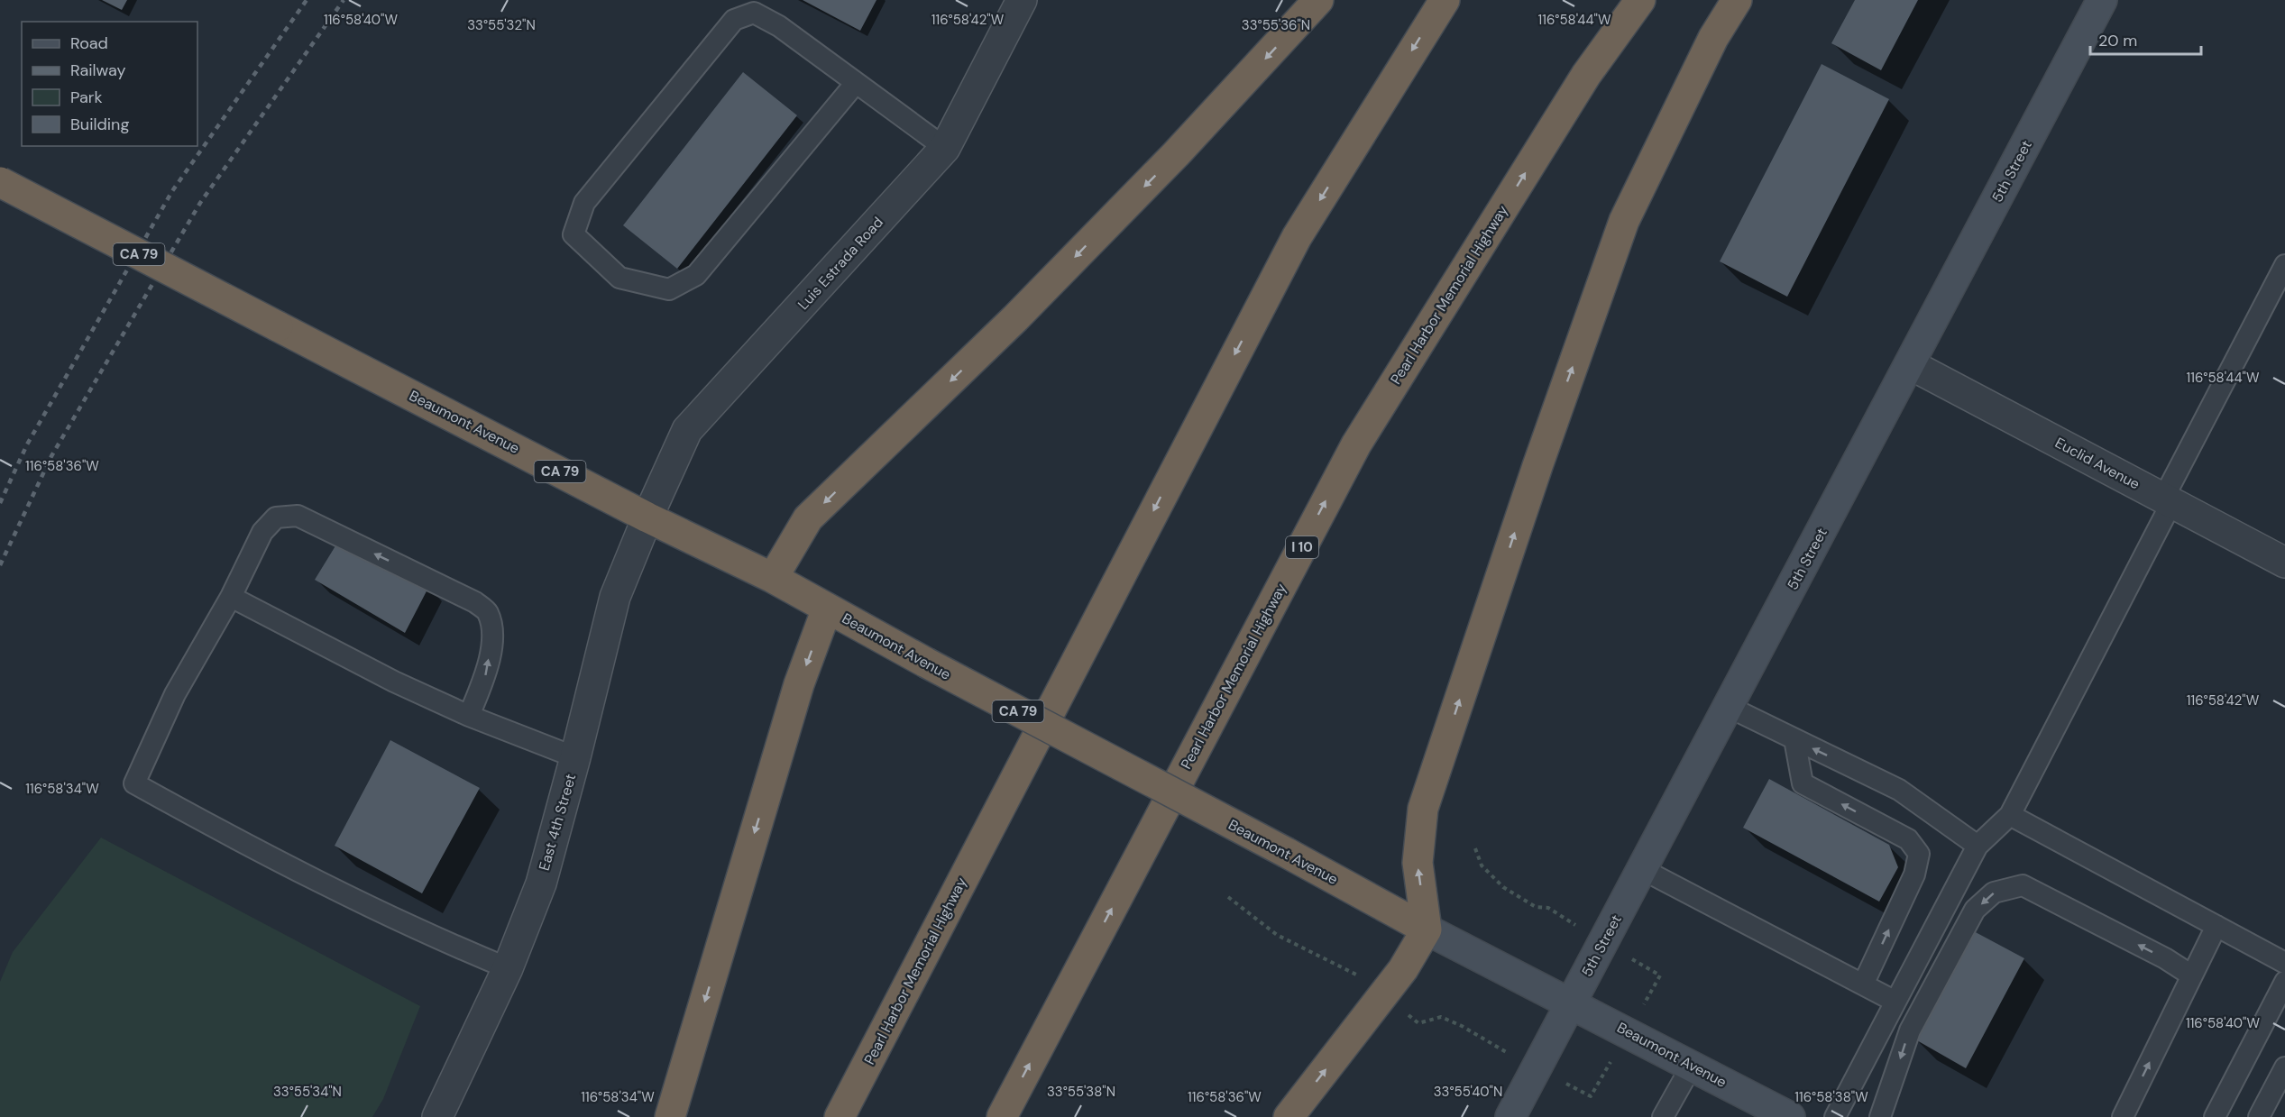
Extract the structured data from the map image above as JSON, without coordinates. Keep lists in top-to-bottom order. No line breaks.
{"streets":{"highway":["CA 79","Pearl Harbor Memorial Highway","Beaumont Avenue","I 10"],"street":["5th Street","Luis Estrada Road","Euclid Avenue","East 4th Street"]},"crossings":[["5th Street","Beaumont Avenue"],["5th Street","Euclid Avenue"],["Luis Estrada Road","Beaumont Avenue"],["Luis Estrada Road","East 4th Street"],["Beaumont Avenue","East 4th Street"]],"legend":["Road","Railway","Park","Building"],"scale_bar":"20 m","coordinates":["116°58'42\"W","116°58'44\"W","116°58'40\"W","33°55'32\"N","33°55'36\"N","116°58'36\"W","116°58'34\"W","33°55'34\"N","33°55'38\"N","33°55'40\"N","116°58'38\"W"]}
